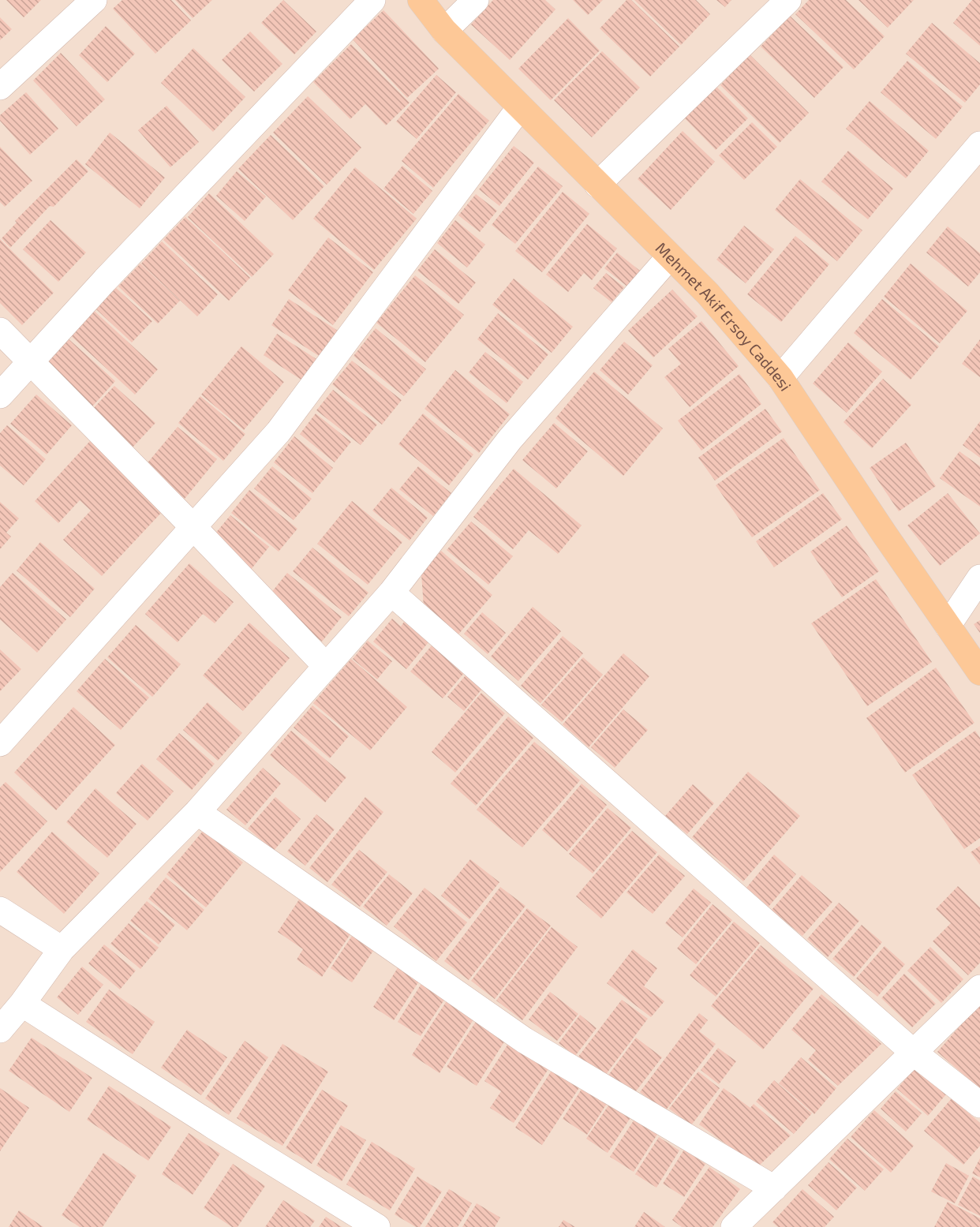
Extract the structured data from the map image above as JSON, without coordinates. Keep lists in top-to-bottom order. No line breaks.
{"streets":{"main road":["Mehmet Akif Ersoy Caddesi"]}}
